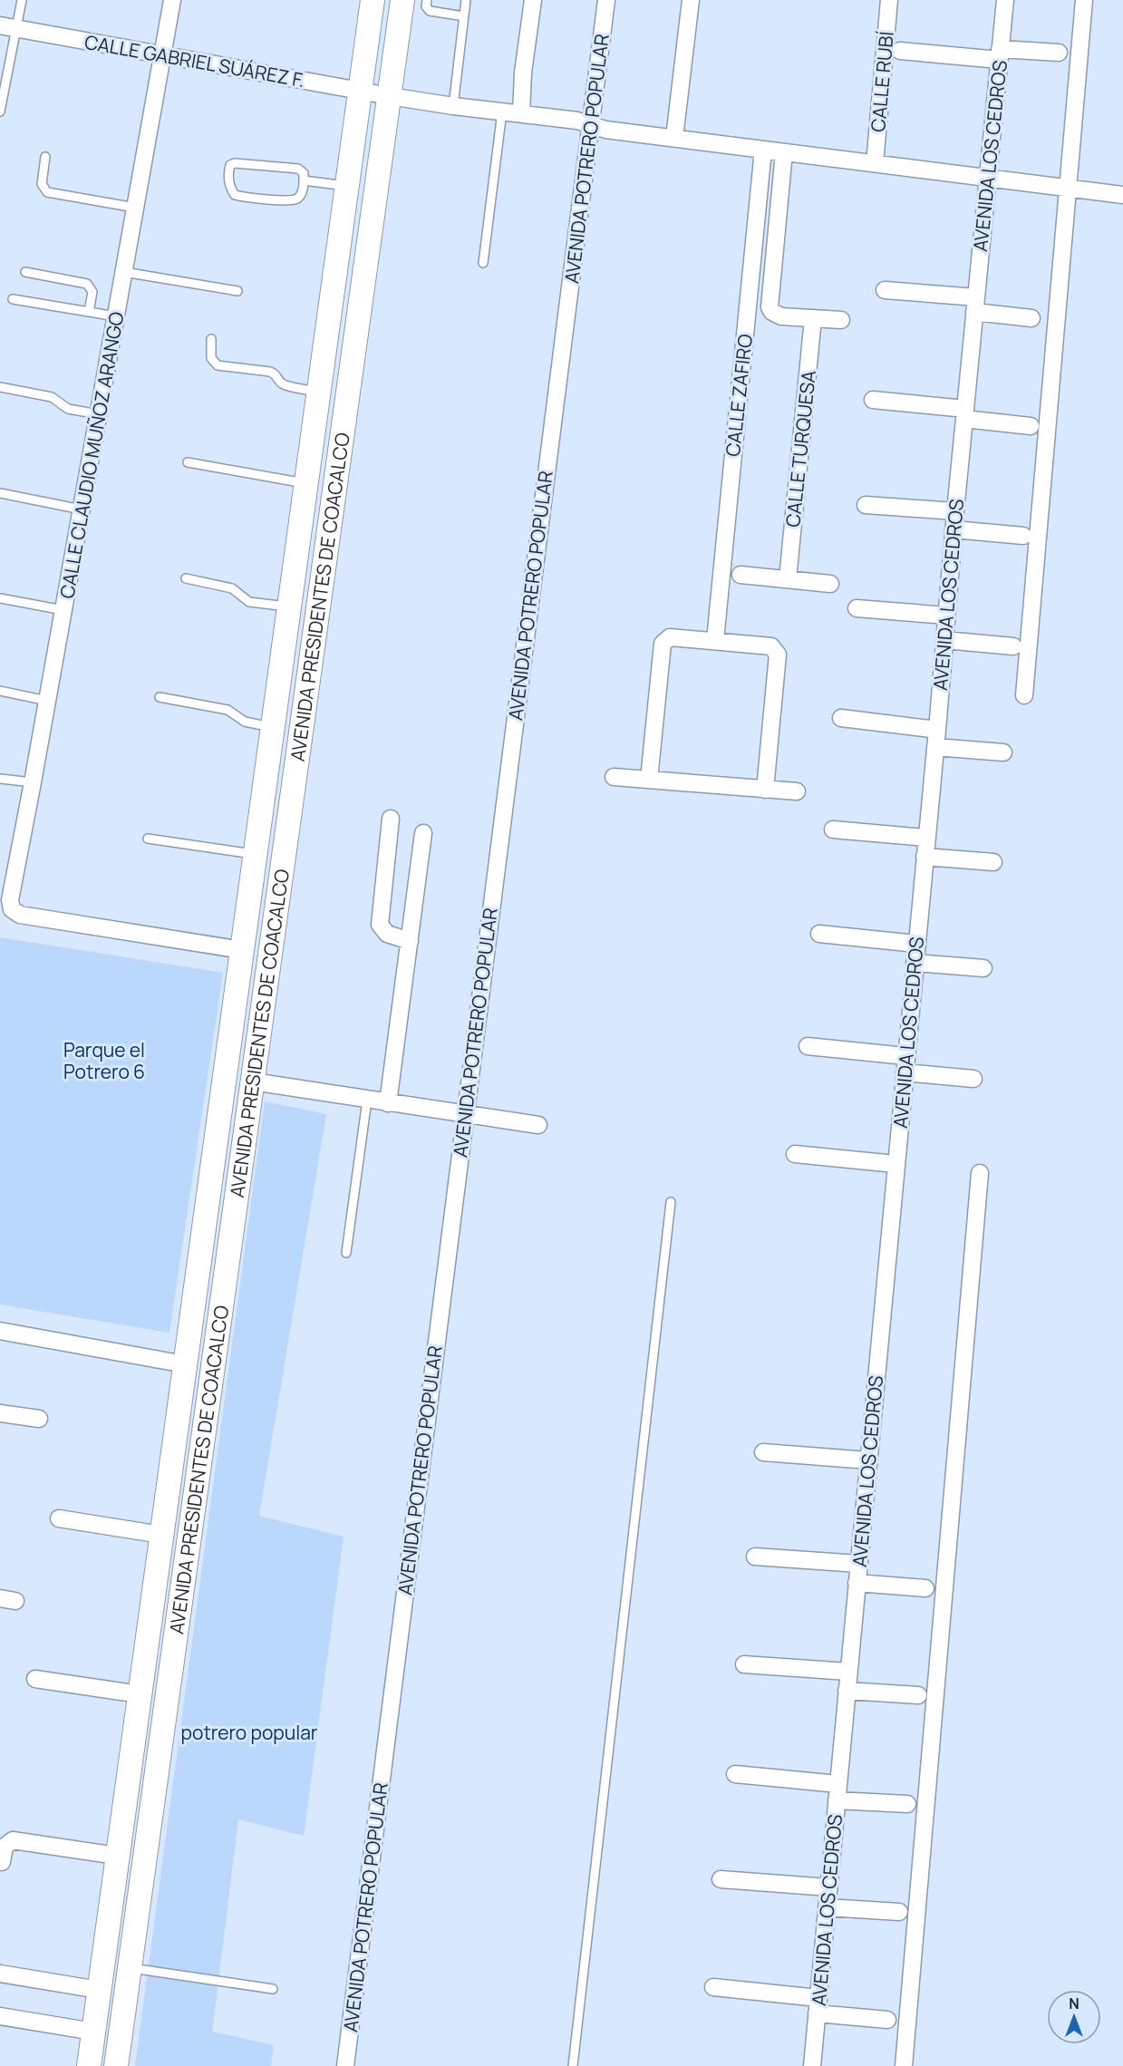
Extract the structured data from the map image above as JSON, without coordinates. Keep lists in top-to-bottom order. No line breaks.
{"streets":{"street":["CALLE GABRIEL SUÁREZ F.","CALLE RUBÍ","AVENIDA LOS CEDROS","AVENIDA POTRERO POPULAR","CALLE ZAFIRO","CALLE TURQUESA","CALLE CLAUDIO MUÑOZ ARANGO","AVENIDA PRESIDENTES DE COACALCO"]},"crossings":[["CALLE GABRIEL SUÁREZ F.","CALLE RUBÍ"],["CALLE GABRIEL SUÁREZ F.","AVENIDA LOS CEDROS"],["CALLE GABRIEL SUÁREZ F.","AVENIDA POTRERO POPULAR"],["CALLE GABRIEL SUÁREZ F.","CALLE ZAFIRO"],["CALLE GABRIEL SUÁREZ F.","CALLE CLAUDIO MUÑOZ ARANGO"],["CALLE GABRIEL SUÁREZ F.","AVENIDA PRESIDENTES DE COACALCO"]],"parks":["Parque el Potrero 6","potrero popular"],"north":"top"}
